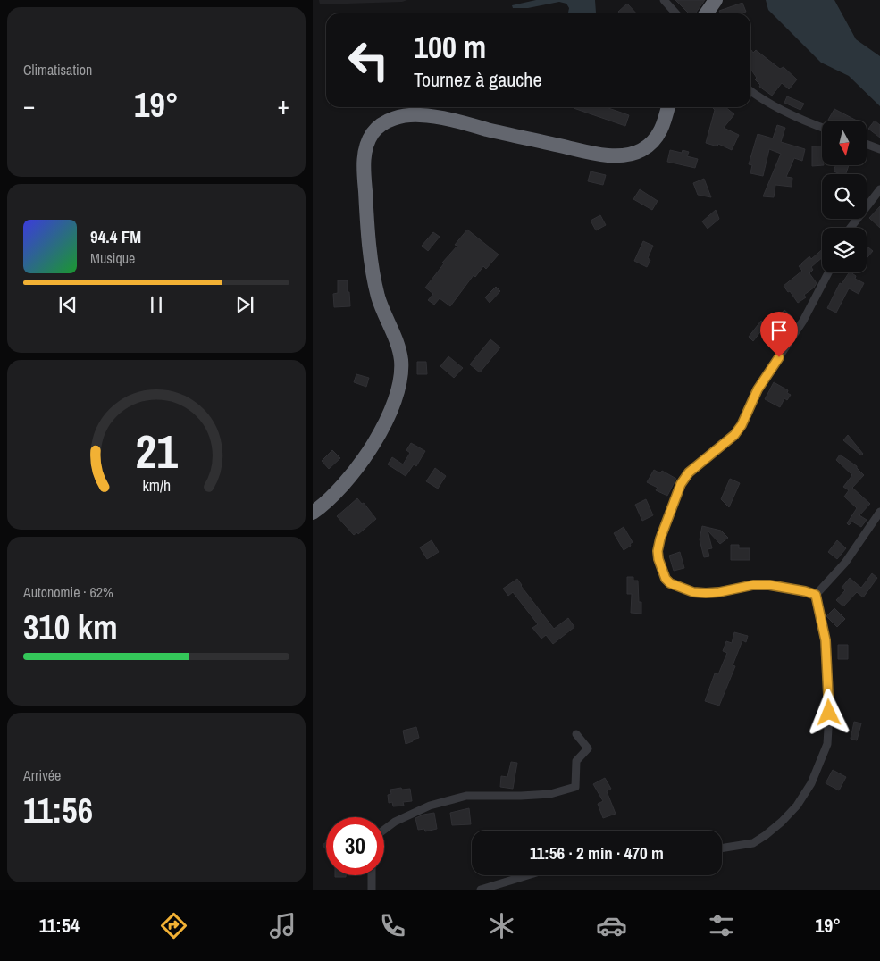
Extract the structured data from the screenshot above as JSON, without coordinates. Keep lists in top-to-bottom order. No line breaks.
{"north":"bottom","page":{"tile":["Climatisation",["Autonomie · 62%","310 km"],["Arrivée","11:56"]],"turn":["100 m","Tournez à gauche"],"heat":["−","19°","+"],"song":["94.4 FM","Musique"],"limit":"30","trip":"11:56 · 2 min · 470 m","tabs":["11:54","19°"],"gauge":["21","km/h"]}}
